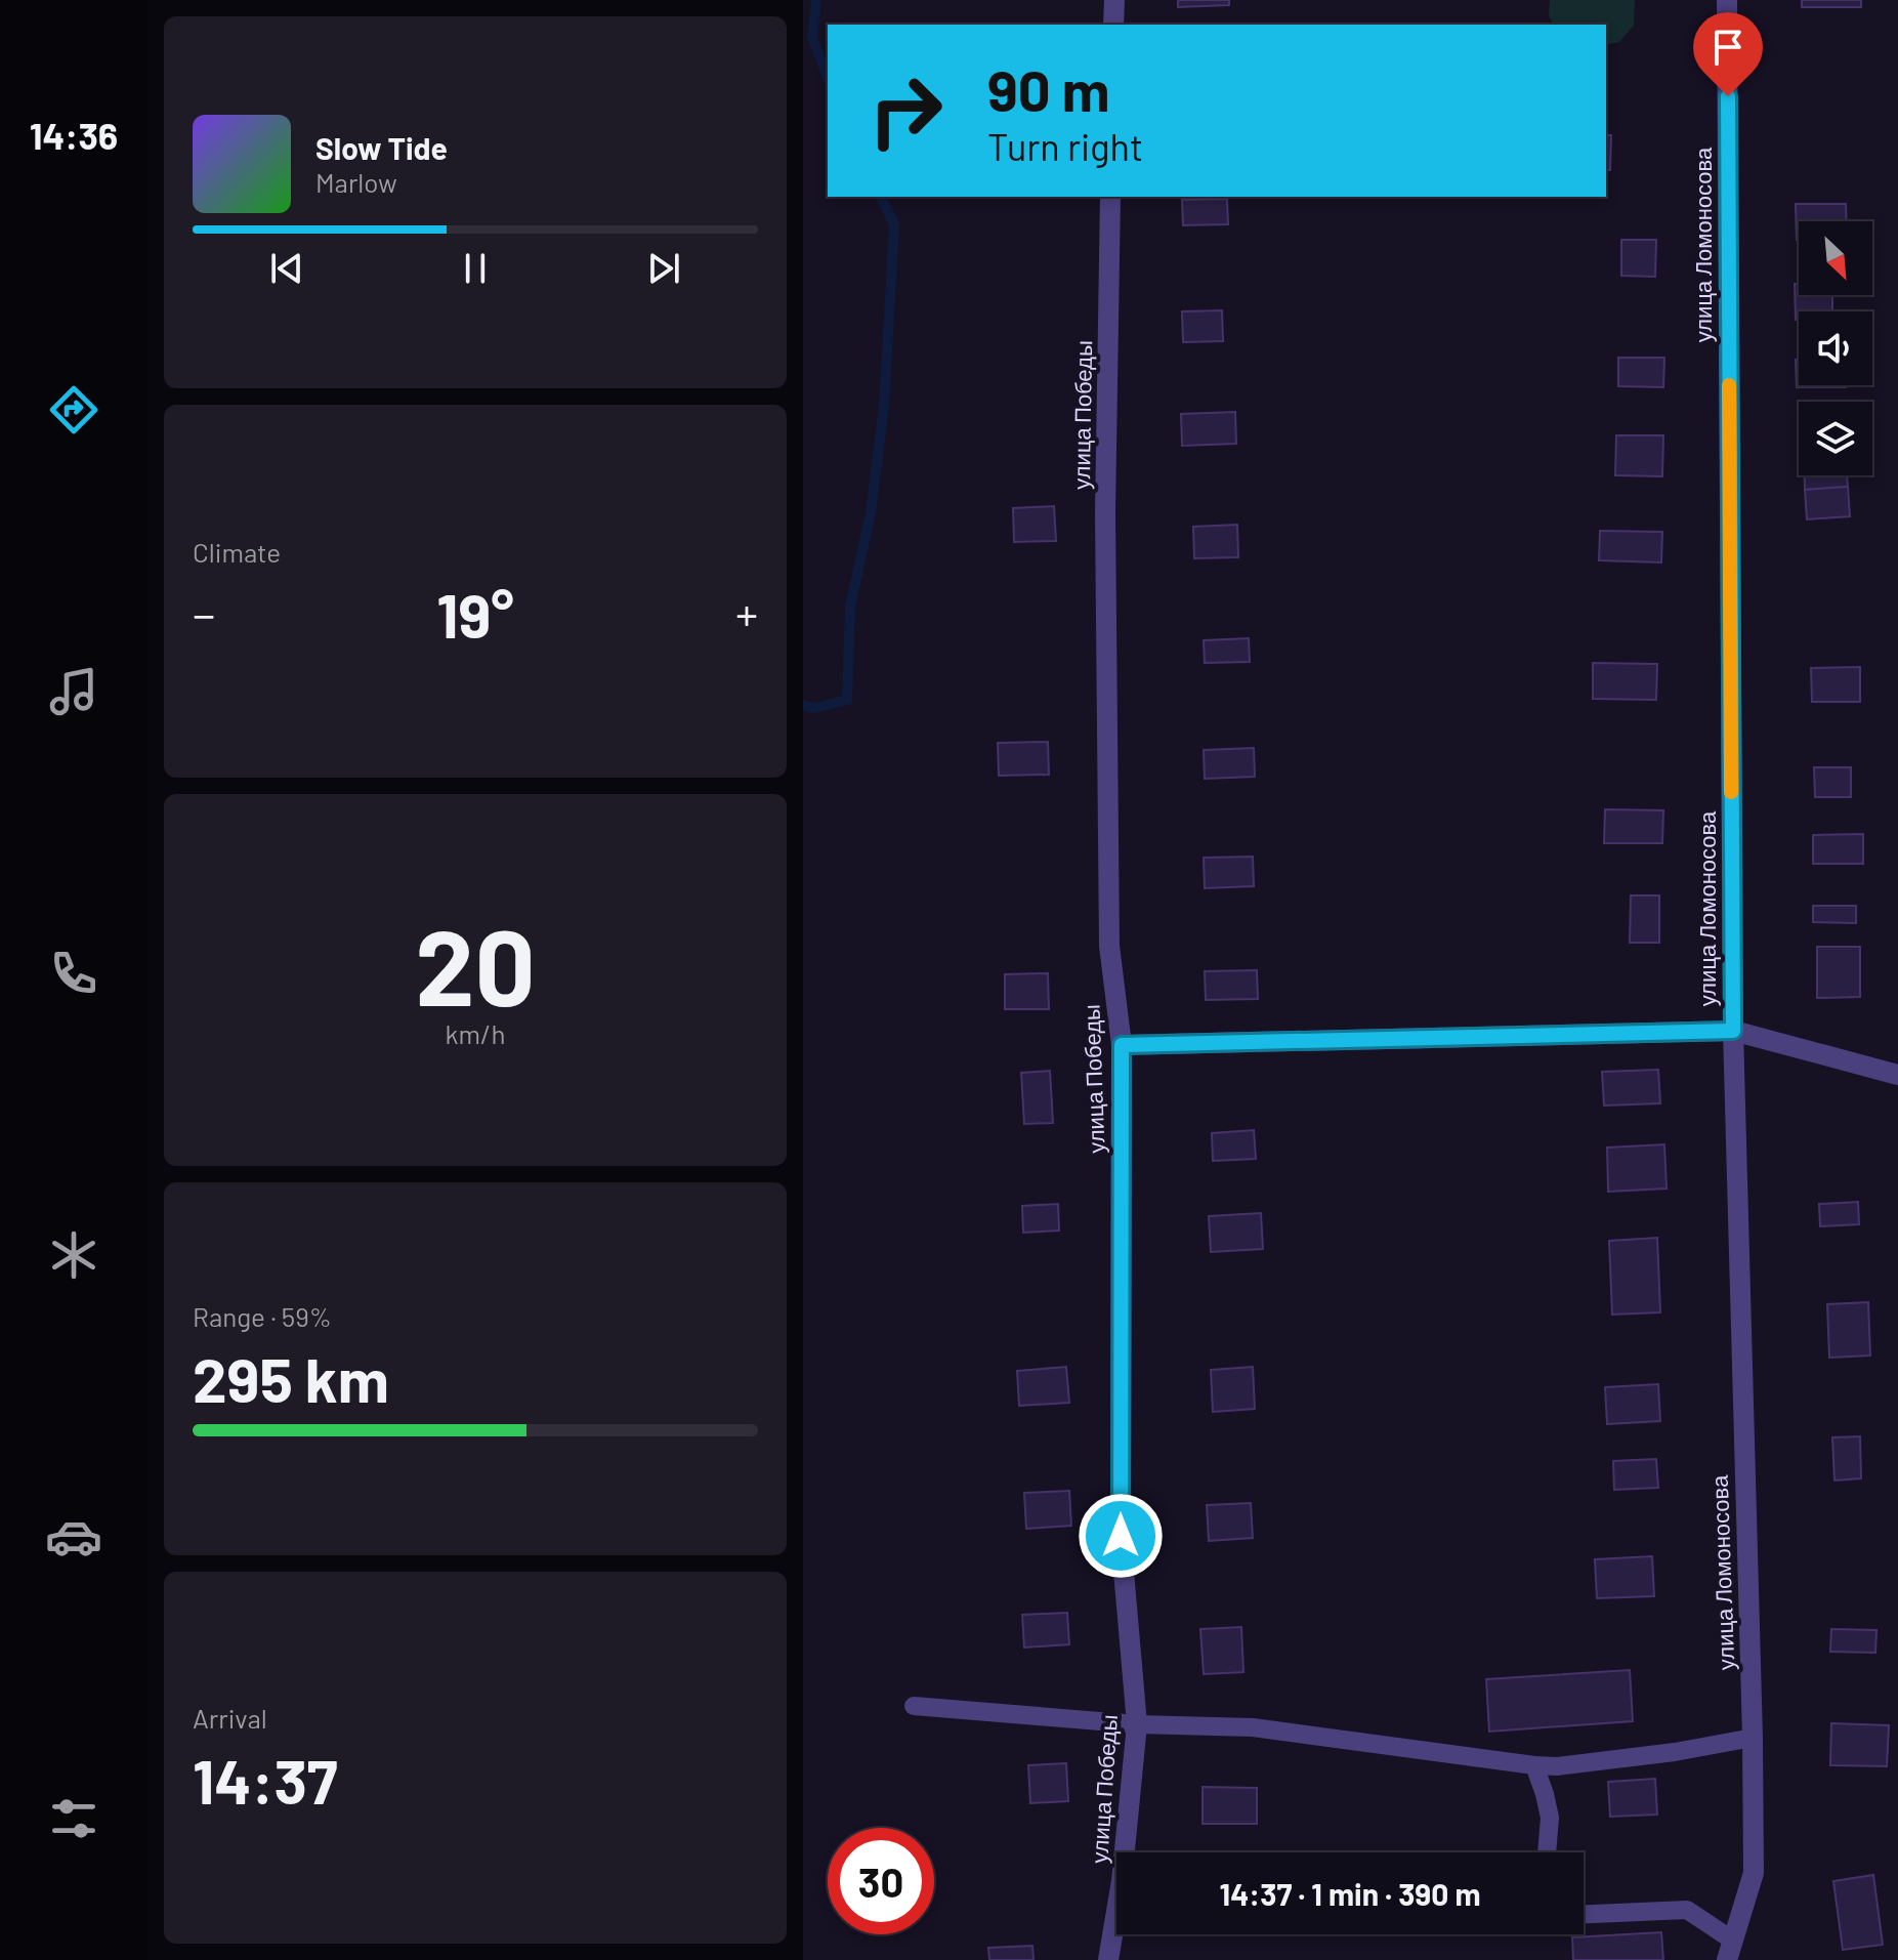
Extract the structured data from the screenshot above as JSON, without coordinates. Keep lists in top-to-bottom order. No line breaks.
{"streets":{"street":["улица Ломоносова","улица Победы"]},"north":"bottom right","page":{"tabs":"14:36","turn":["90 m","Turn right"],"song":["Slow Tide","Marlow"],"tile":["Climate",["20","km/h"],["Range · 59%","295 km"],["Arrival","14:37"]],"heat":["−","19°","+"],"limit":"30","trip":"14:37 · 1 min · 390 m"}}
